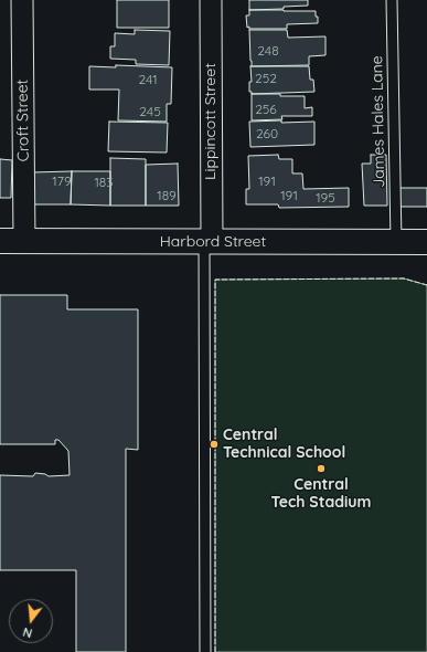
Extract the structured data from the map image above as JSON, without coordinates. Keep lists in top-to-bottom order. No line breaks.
{"streets":{"street":["Croft Street","Lippincott Street","Harbord Street"],"lane":["James Hales Lane"]},"crossings":[["Croft Street","Harbord Street"],["Lippincott Street","Harbord Street"],["James Hales Lane","Harbord Street"]],"places":["Central Technical School","Central Tech Stadium"],"house_numbers":["248","252","241","256","245","260","179","191","183","189","191","195"],"north":"bottom"}
